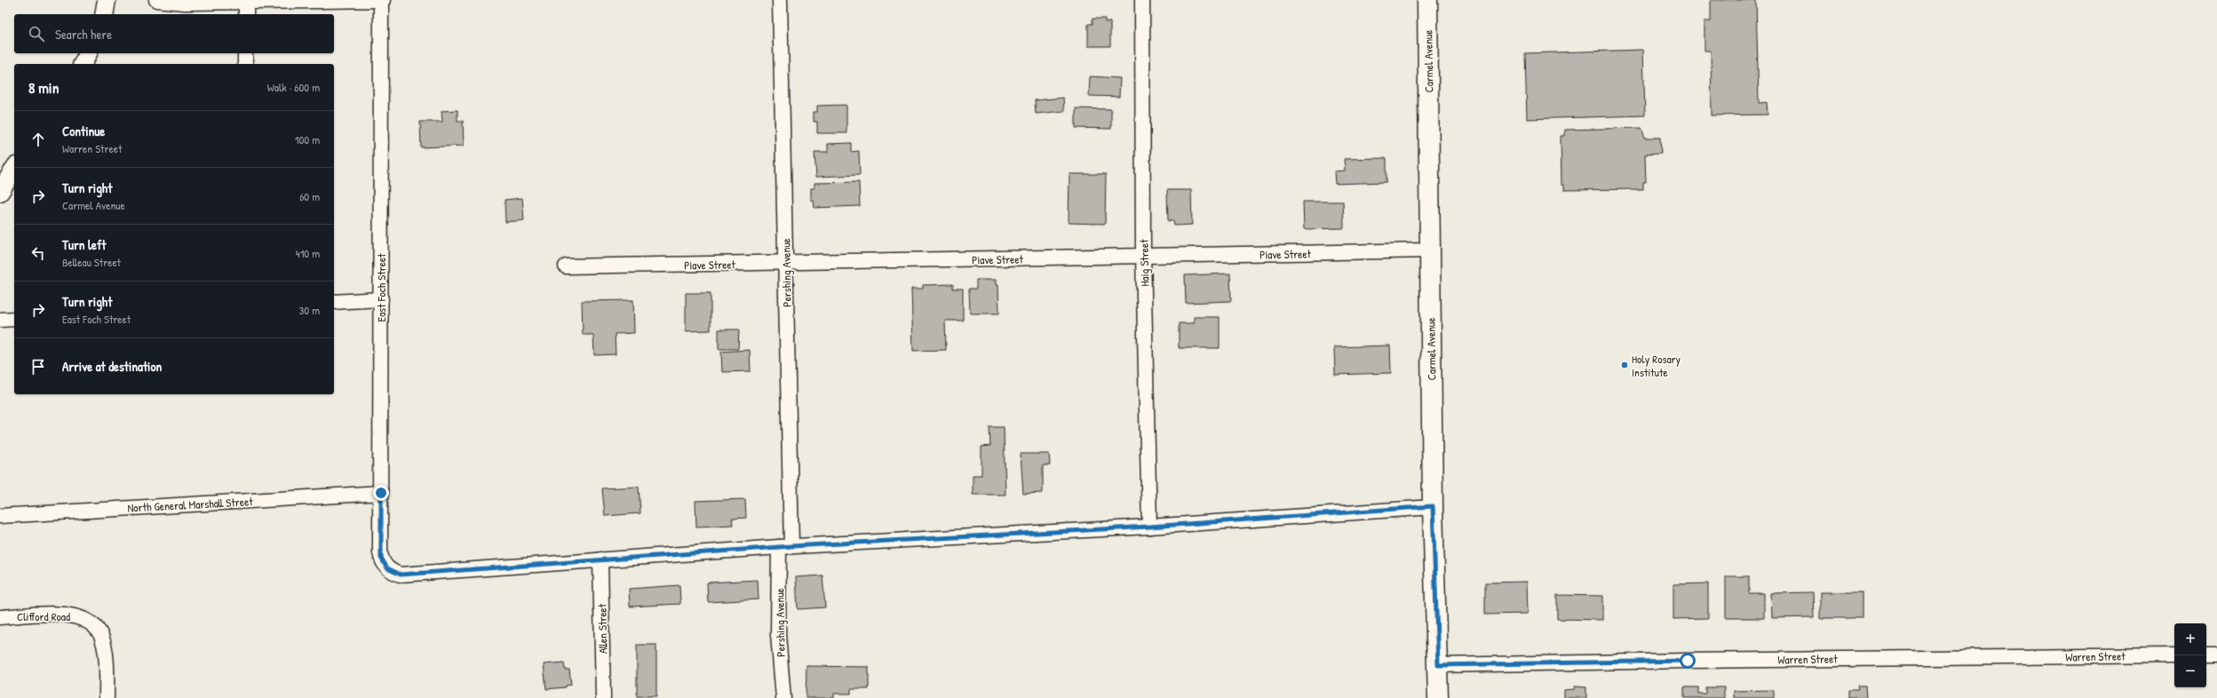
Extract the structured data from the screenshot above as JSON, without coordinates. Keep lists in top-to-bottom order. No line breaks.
{"streets":{"main road":["Carmel Avenue"],"street":["Piave Street","Haig Street","Pershing Avenue","East Foch Street","North General Marshall Street","Clifford Road","Allen Street","Warren Street"]},"crossings":[["Carmel Avenue","Piave Street"],["Carmel Avenue","Warren Street"],["Piave Street","Haig Street"],["Piave Street","Pershing Avenue"],["East Foch Street","North General Marshall Street"],["East Foch Street","Allen Street"]],"places":["Holy Rosary Institute"],"page":{"search":"Search here","heading":["8 min","Walk · 600 m"],"list":[["Continue","Warren Street","100 m"],["Turn right","Carmel Avenue","60 m"],["Turn left","Belleau Street","410 m"],["Turn right","East Foch Street","30 m"],"Arrive at destination"],"map_buttons":["+","−"]}}
